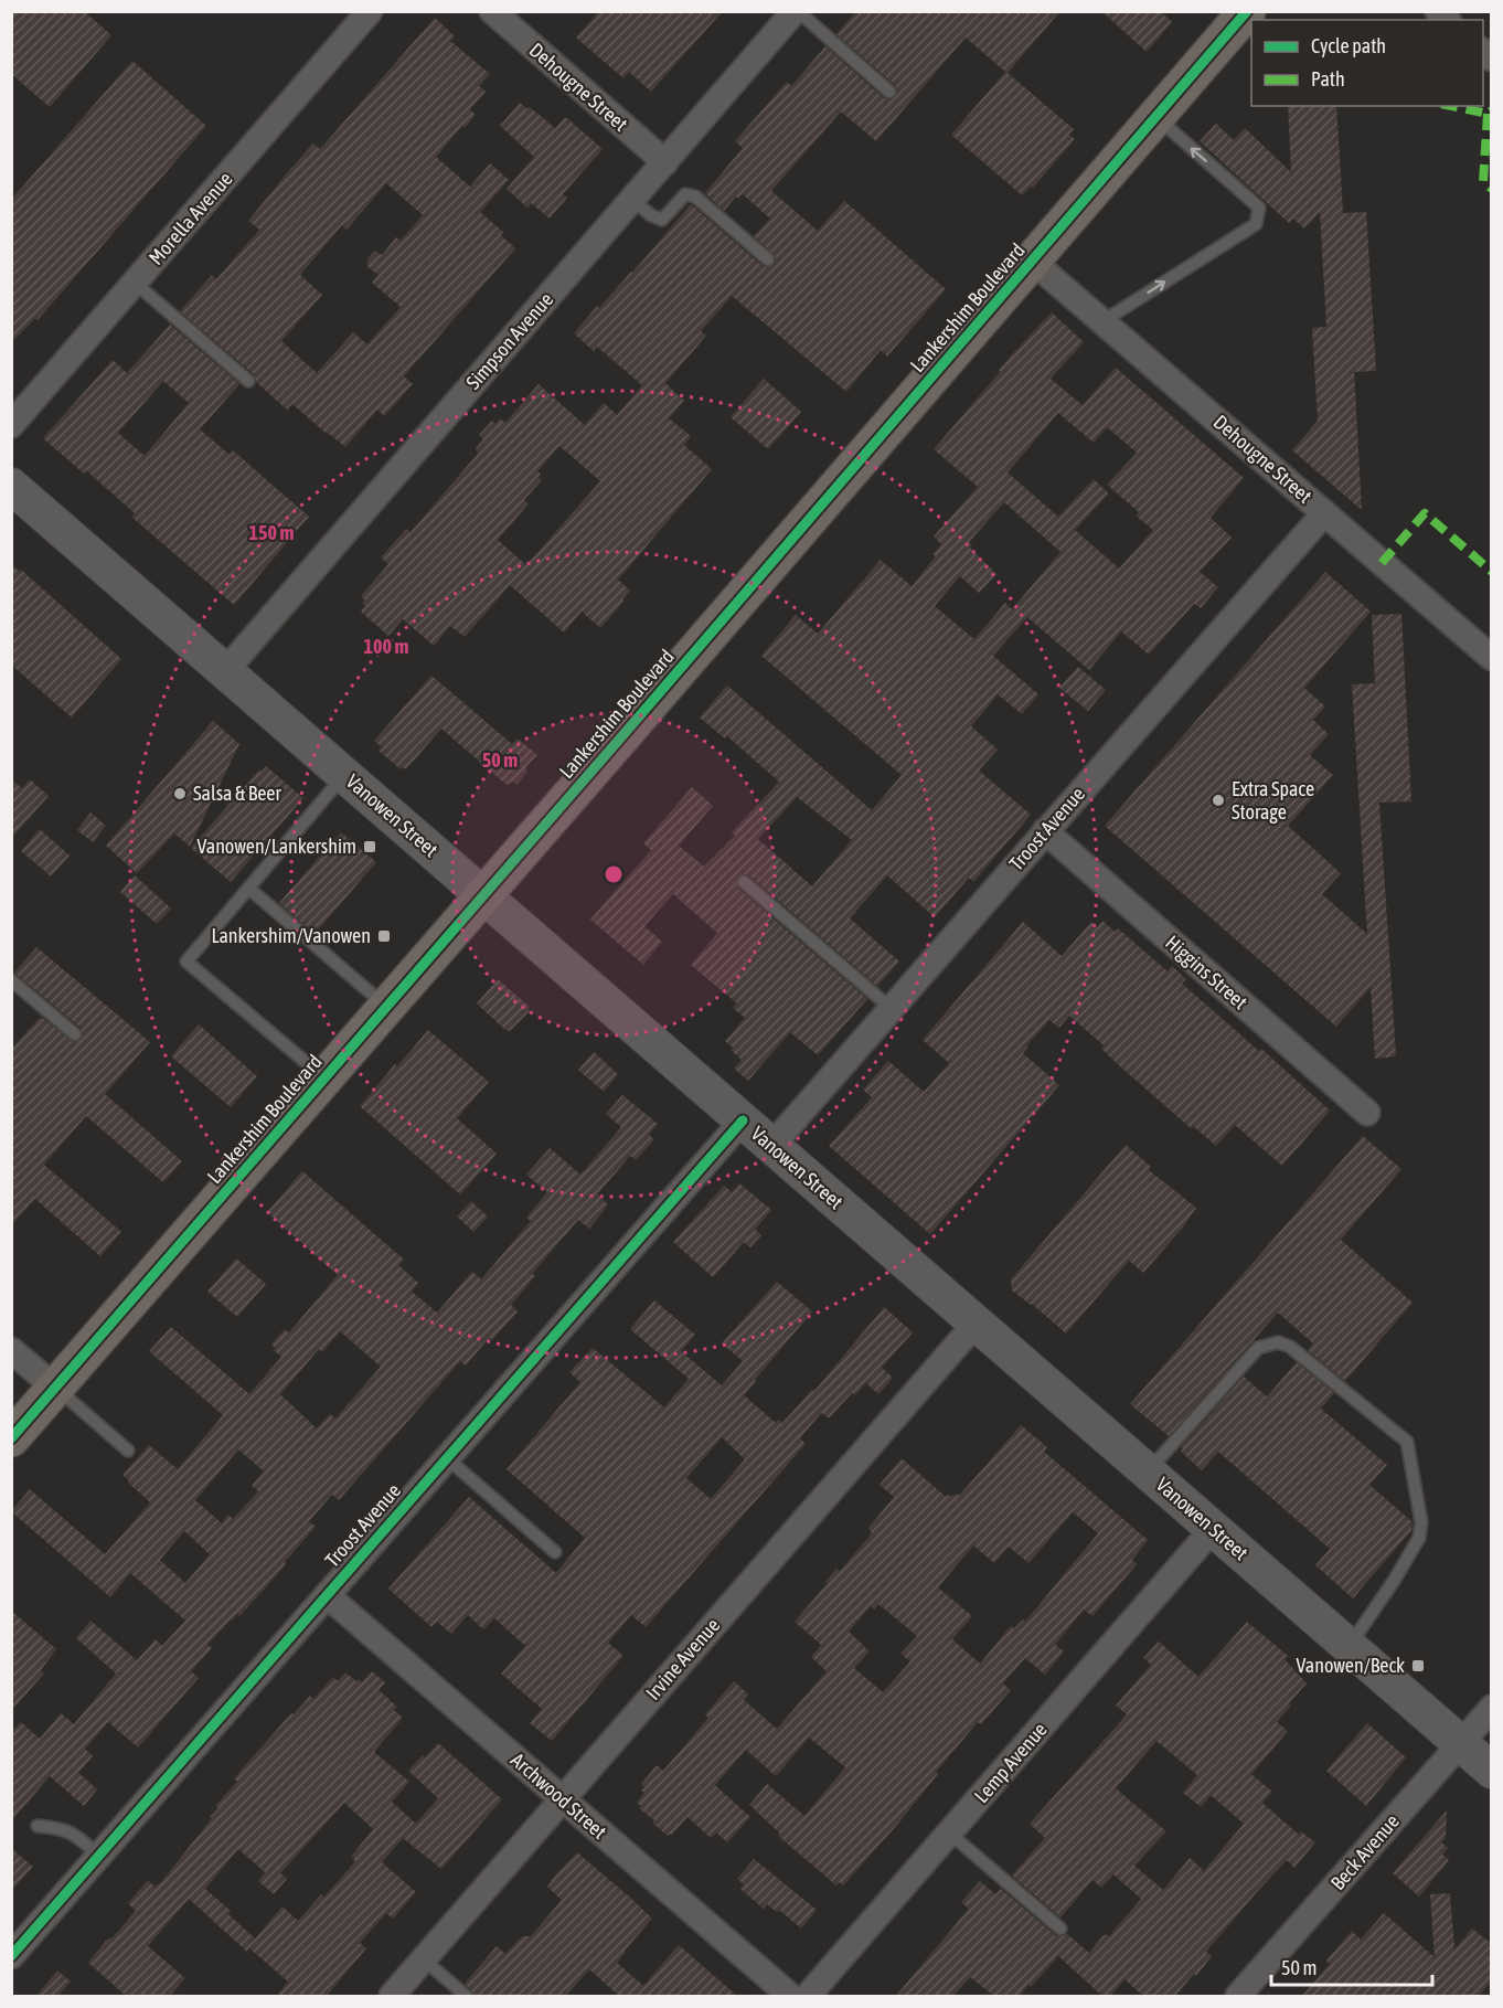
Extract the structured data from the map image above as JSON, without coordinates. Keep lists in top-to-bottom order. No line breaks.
{"streets":{"main road":["Lankershim Boulevard","Vanowen Street"],"street":["Dehougne Street","Morella Avenue","Simpson Avenue","Troost Avenue","Higgins Street","Irvine Avenue","Lemp Avenue","Archwood Street","Beck Avenue"]},"crossings":[["Dehougne Street","Lankershim Boulevard"],["Dehougne Street","Simpson Avenue"],["Dehougne Street","Troost Avenue"],["Lankershim Boulevard","Vanowen Street"],["Simpson Avenue","Vanowen Street"],["Vanowen Street","Troost Avenue"],["Vanowen Street","Irvine Avenue"],["Vanowen Street","Lemp Avenue"],["Vanowen Street","Beck Avenue"],["Troost Avenue","Higgins Street"],["Troost Avenue","Archwood Street"],["Irvine Avenue","Archwood Street"]],"places":{"other":["Salsa & Beer","Extra Space Storage"],"transit":["Vanowen/Lankershim","Lankershim/Vanowen","Vanowen/Beck"]},"legend":["Cycle path","Path"],"scale_bar":"50 m","rings":["150 m","100 m","50 m"]}
